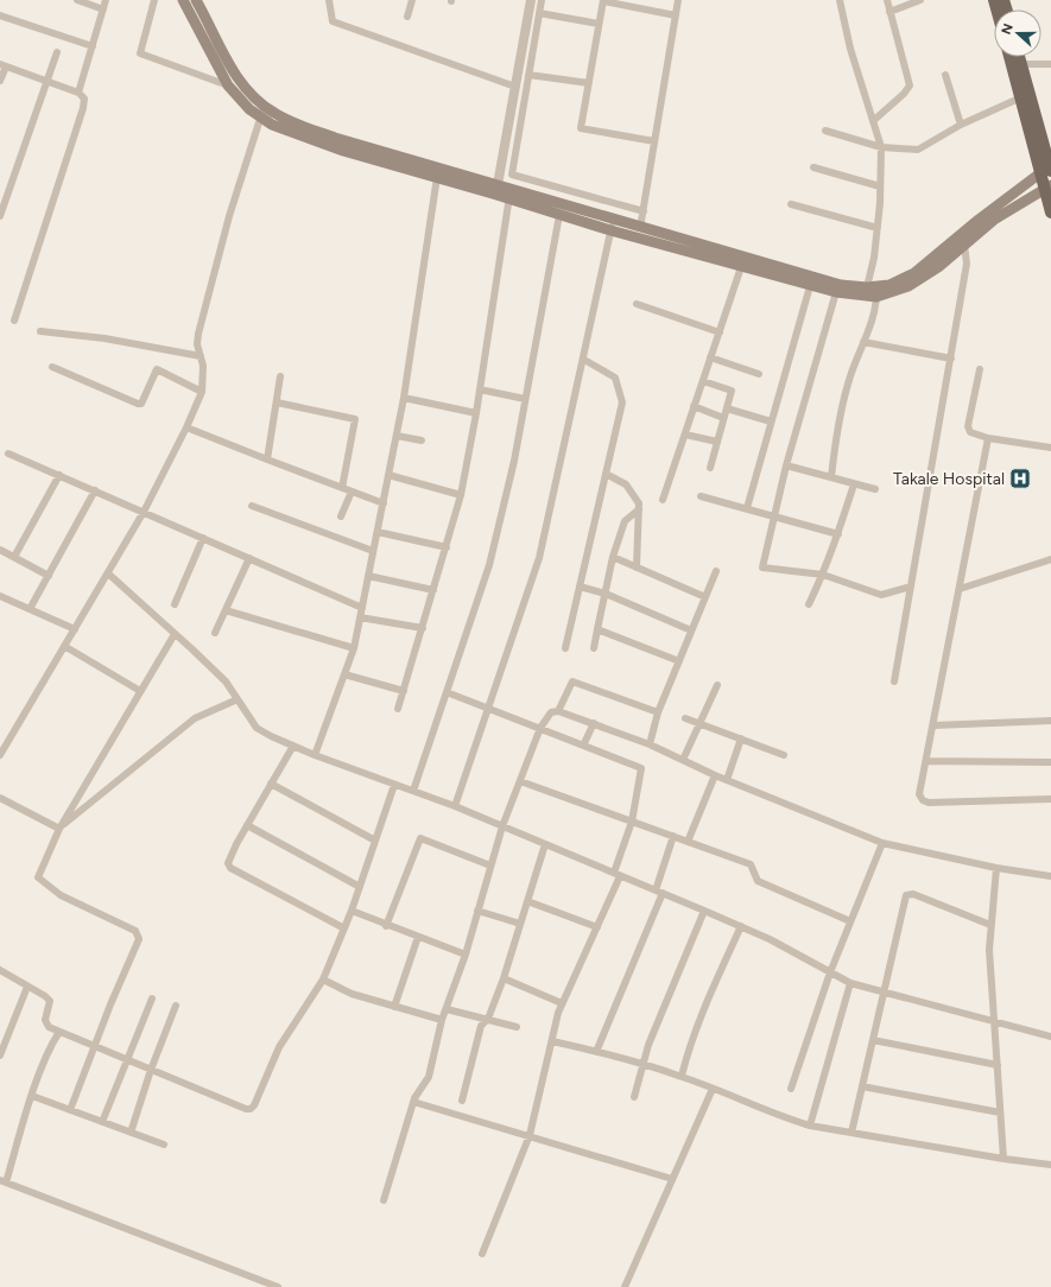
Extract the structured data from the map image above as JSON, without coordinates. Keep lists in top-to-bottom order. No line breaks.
{"places":{"hospital":["Takale Hospital"]},"north":"left"}
